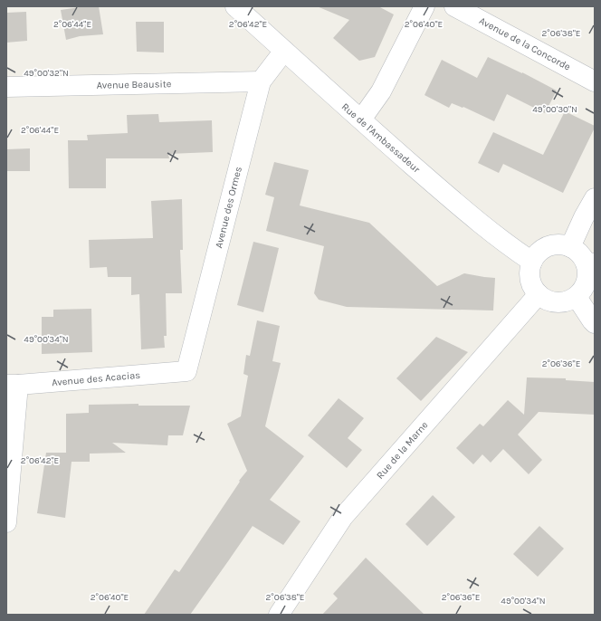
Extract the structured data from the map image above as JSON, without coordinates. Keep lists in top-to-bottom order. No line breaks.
{"streets":{"street":["Avenue de la Concorde","Avenue Beausite","Rue de l'Ambassadeur","Avenue des Ormes","Avenue des Acacias","Rue de la Marne"]},"crossings":[["Avenue Beausite","Avenue des Ormes"],["Rue de l'Ambassadeur","Avenue des Ormes"],["Rue de l'Ambassadeur","Rue de la Marne"],["Avenue des Ormes","Avenue des Acacias"]],"coordinates":["2°06'44\"E","2°06'42\"E","2°06'40\"E","2°06'38\"E","49°00'32\"N","49°00'30\"N","49°00'34\"N","2°06'36\"E"]}
